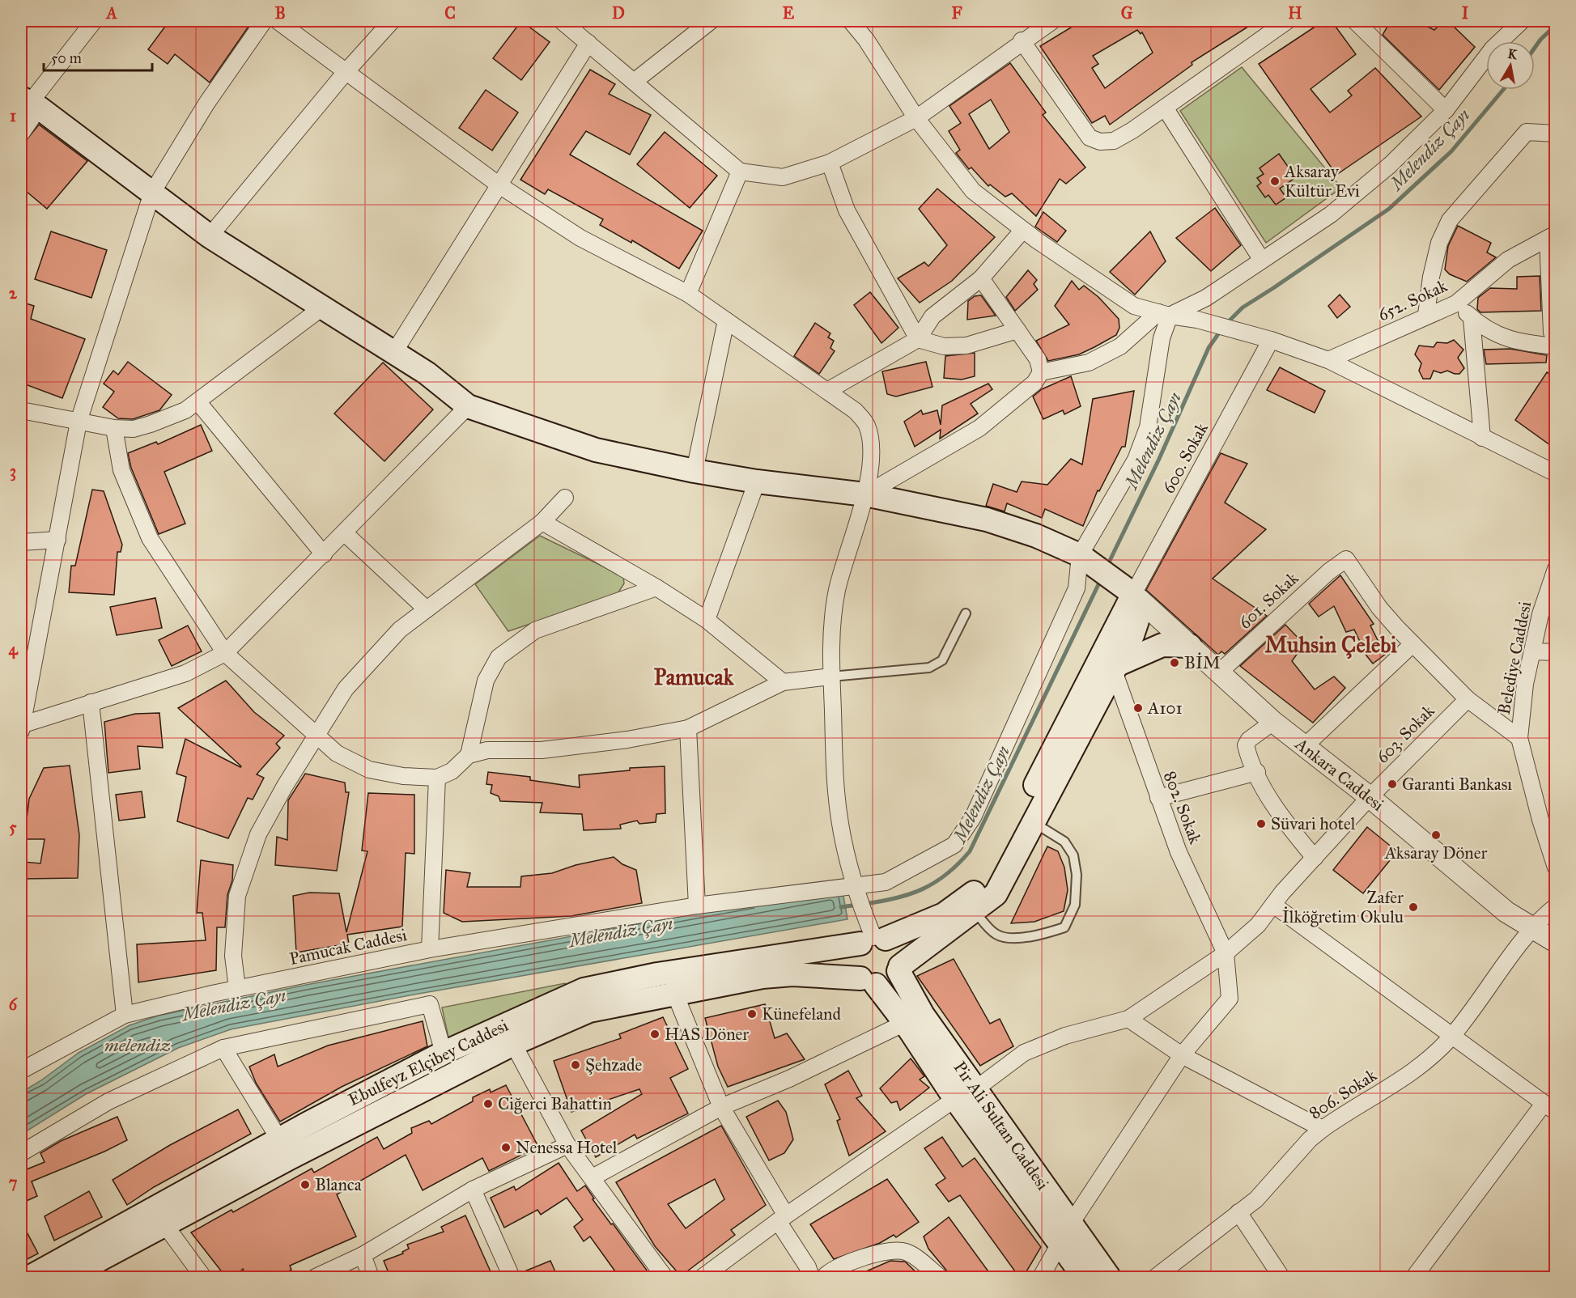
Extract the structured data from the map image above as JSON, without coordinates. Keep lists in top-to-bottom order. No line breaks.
{"streets":{"main road":["Ebulfeyz Elçibey Caddesi","Pir Ali Sultan Caddesi"],"street":["652. Sokak","600. Sokak","601. Sokak","Belediye Caddesi","603. Sokak","Ankara Caddesi","802. Sokak","Pamucak Caddesi","806. Sokak"]},"crossings":[["600. Sokak","Ankara Caddesi"],["600. Sokak","Ebulfeyz Elçibey Caddesi"],["601. Sokak","Ankara Caddesi"],["603. Sokak","Ankara Caddesi"],["603. Sokak","802. Sokak"],["603. Sokak","Pir Ali Sultan Caddesi"],["Ankara Caddesi","Ebulfeyz Elçibey Caddesi"],["Ankara Caddesi","806. Sokak"],["802. Sokak","Pir Ali Sultan Caddesi"],["Ebulfeyz Elçibey Caddesi","Pir Ali Sultan Caddesi"]],"districts":["Muhsin Çelebi","Pamucak"],"water":["Melendiz Çayı","melendiz"],"places":["Aksaray Kültür Evi","BİM","A101","Garanti Bankası","Süvari hotel","Aksaray Döner","Zafer İlköğretim Okulu","Künefeland","HAS Döner","Şehzade","Ciğerci Bahattin","Nenessa Hotel","Blanca"],"scale_bar":"50 m","north":"top","grid":{"columns":["A","B","C","D","E","F","G","H","I"],"rows":["1","2","3","4","5","6","7"]}}
